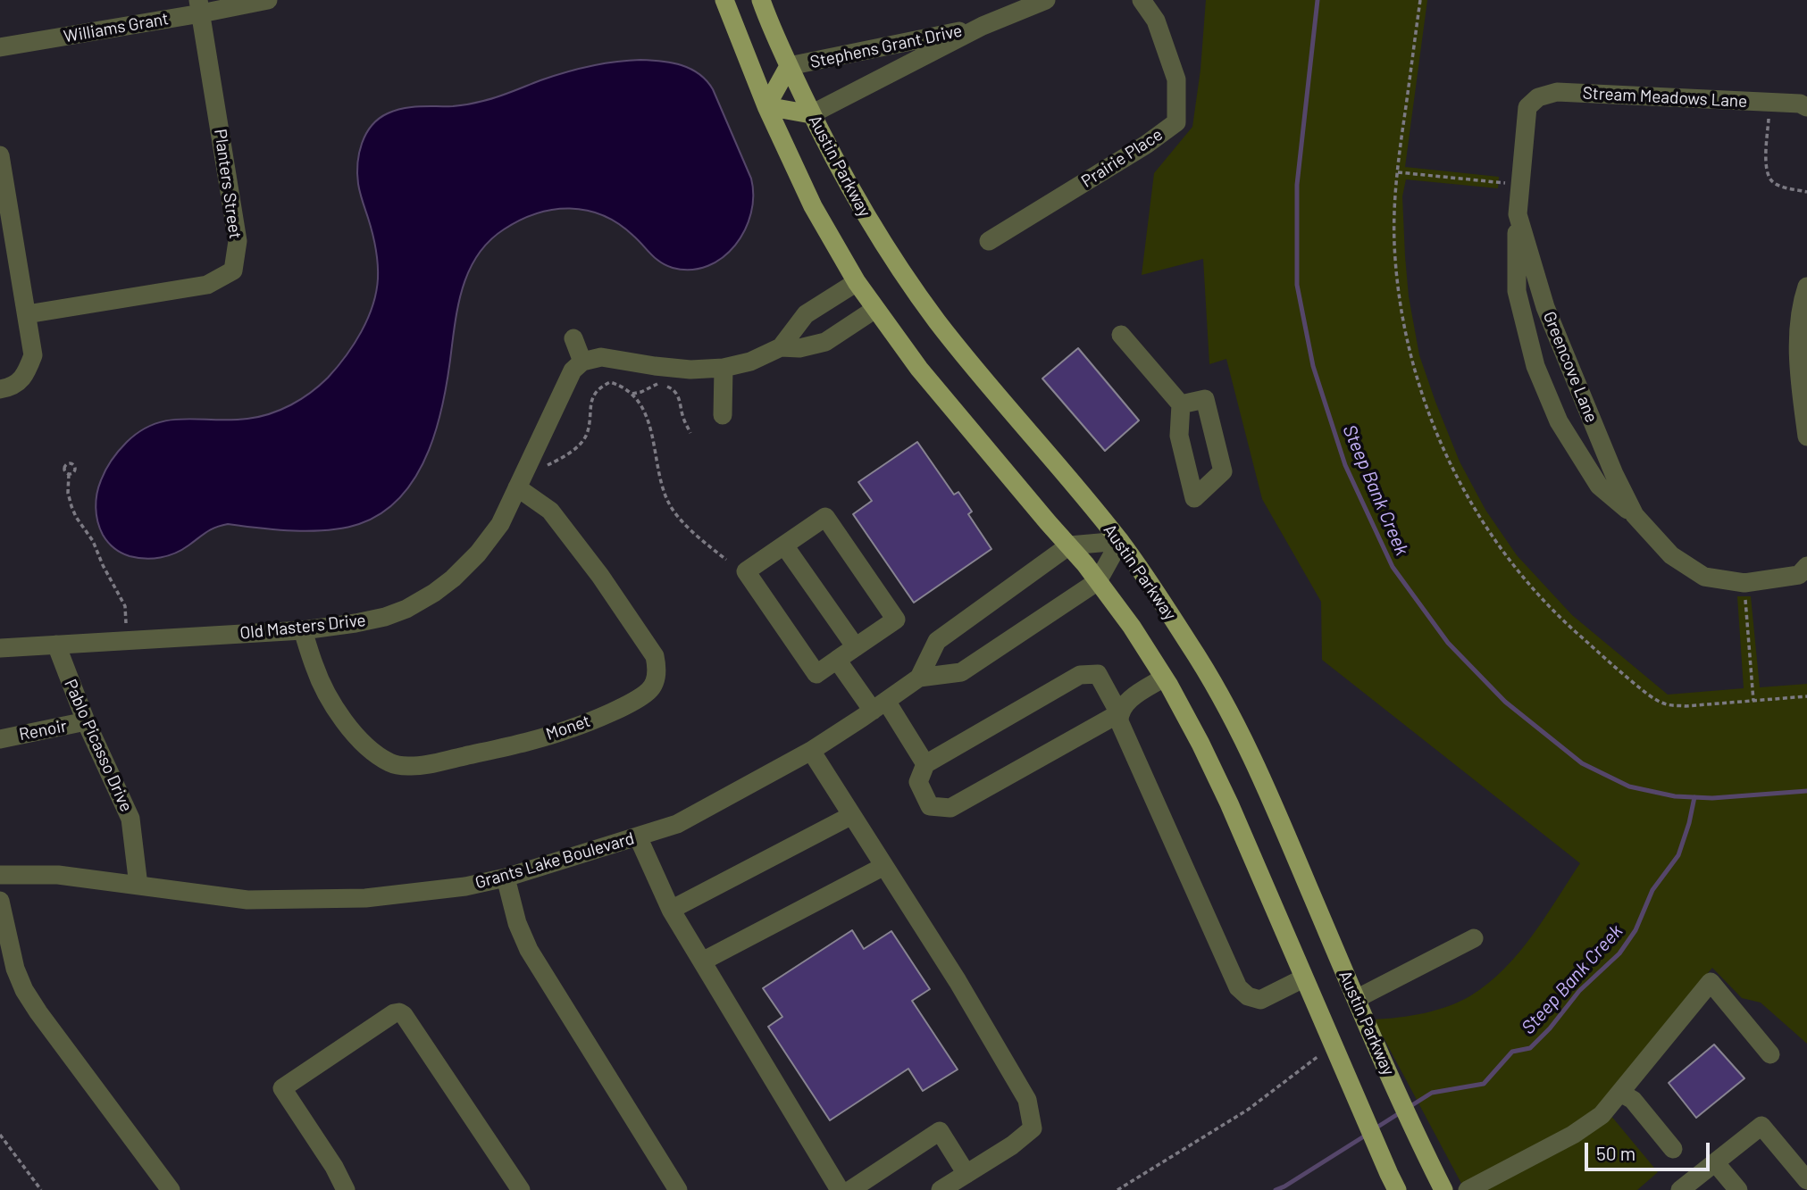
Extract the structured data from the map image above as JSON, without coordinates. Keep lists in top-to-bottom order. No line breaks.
{"streets":{"main road":["Austin Parkway"],"street":["Williams Grant","Stephens Grant Drive","Stream Meadows Lane","Prairie Place","Planters Street","Greencove Lane","Old Masters Drive","Monet","Renoir","Pablo Picasso Drive","Grants Lake Boulevard"]},"crossings":[["Williams Grant","Planters Street"],["Stephens Grant Drive","Austin Parkway"],["Stream Meadows Lane","Greencove Lane"],["Austin Parkway","Grants Lake Boulevard"],["Old Masters Drive","Monet"],["Old Masters Drive","Pablo Picasso Drive"],["Renoir","Pablo Picasso Drive"],["Pablo Picasso Drive","Grants Lake Boulevard"]],"water":["Steep Bank Creek"],"scale_bar":"50 m"}
